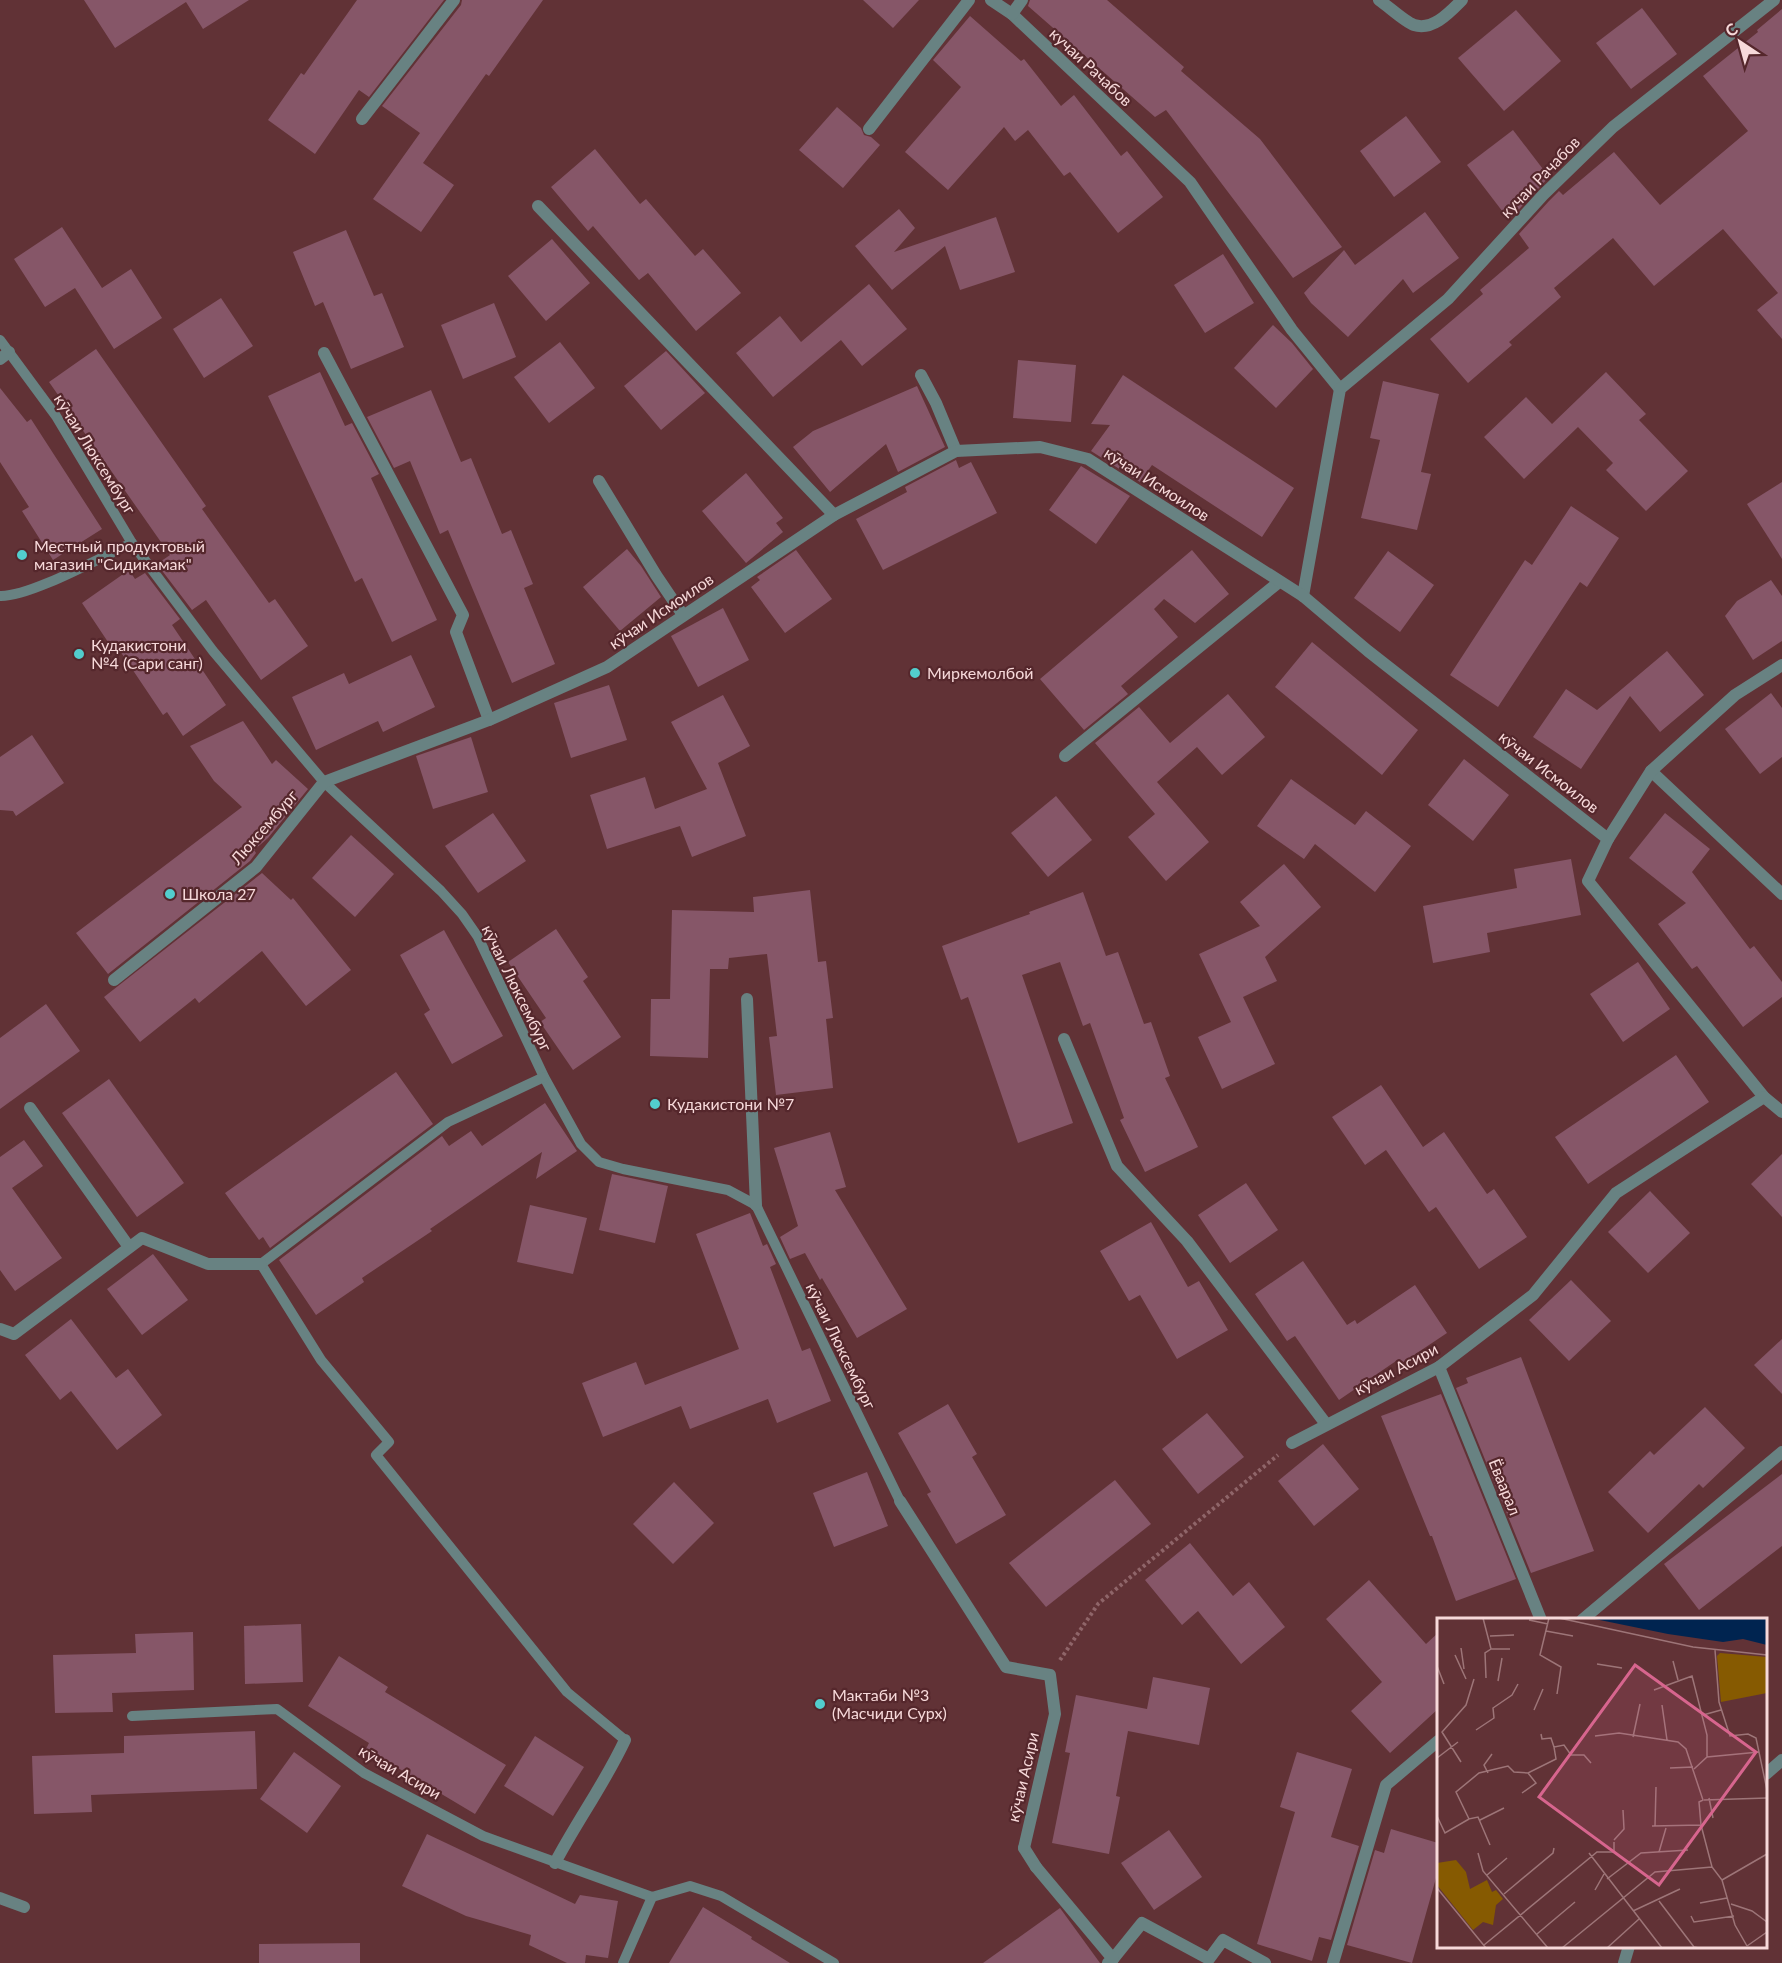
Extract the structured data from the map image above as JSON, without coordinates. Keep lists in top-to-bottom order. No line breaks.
{"streets":{"street":["кучаи Рачабов","кӯчаи Исмоилов","Люксембург","кӯчаи Асири","Ёваарал"],"lane":["кӯчаи Люксембург"]},"crossings":[["кӯчаи Люксембург","кӯчаи Исмоилов"],["кӯчаи Люксембург","Люксембург"],["кӯчаи Исмоилов","Люксембург"],["кӯчаи Асири","Ёваарал"]],"places":["Местный продуктовый магазин \"Сидикамак\"","Кудакистони №4 (Сари санг)","Миркемолбой","Школа 27","Кудакистони №7","Мактаби №3 (Масчиди Сурх)"],"north":"top left"}
